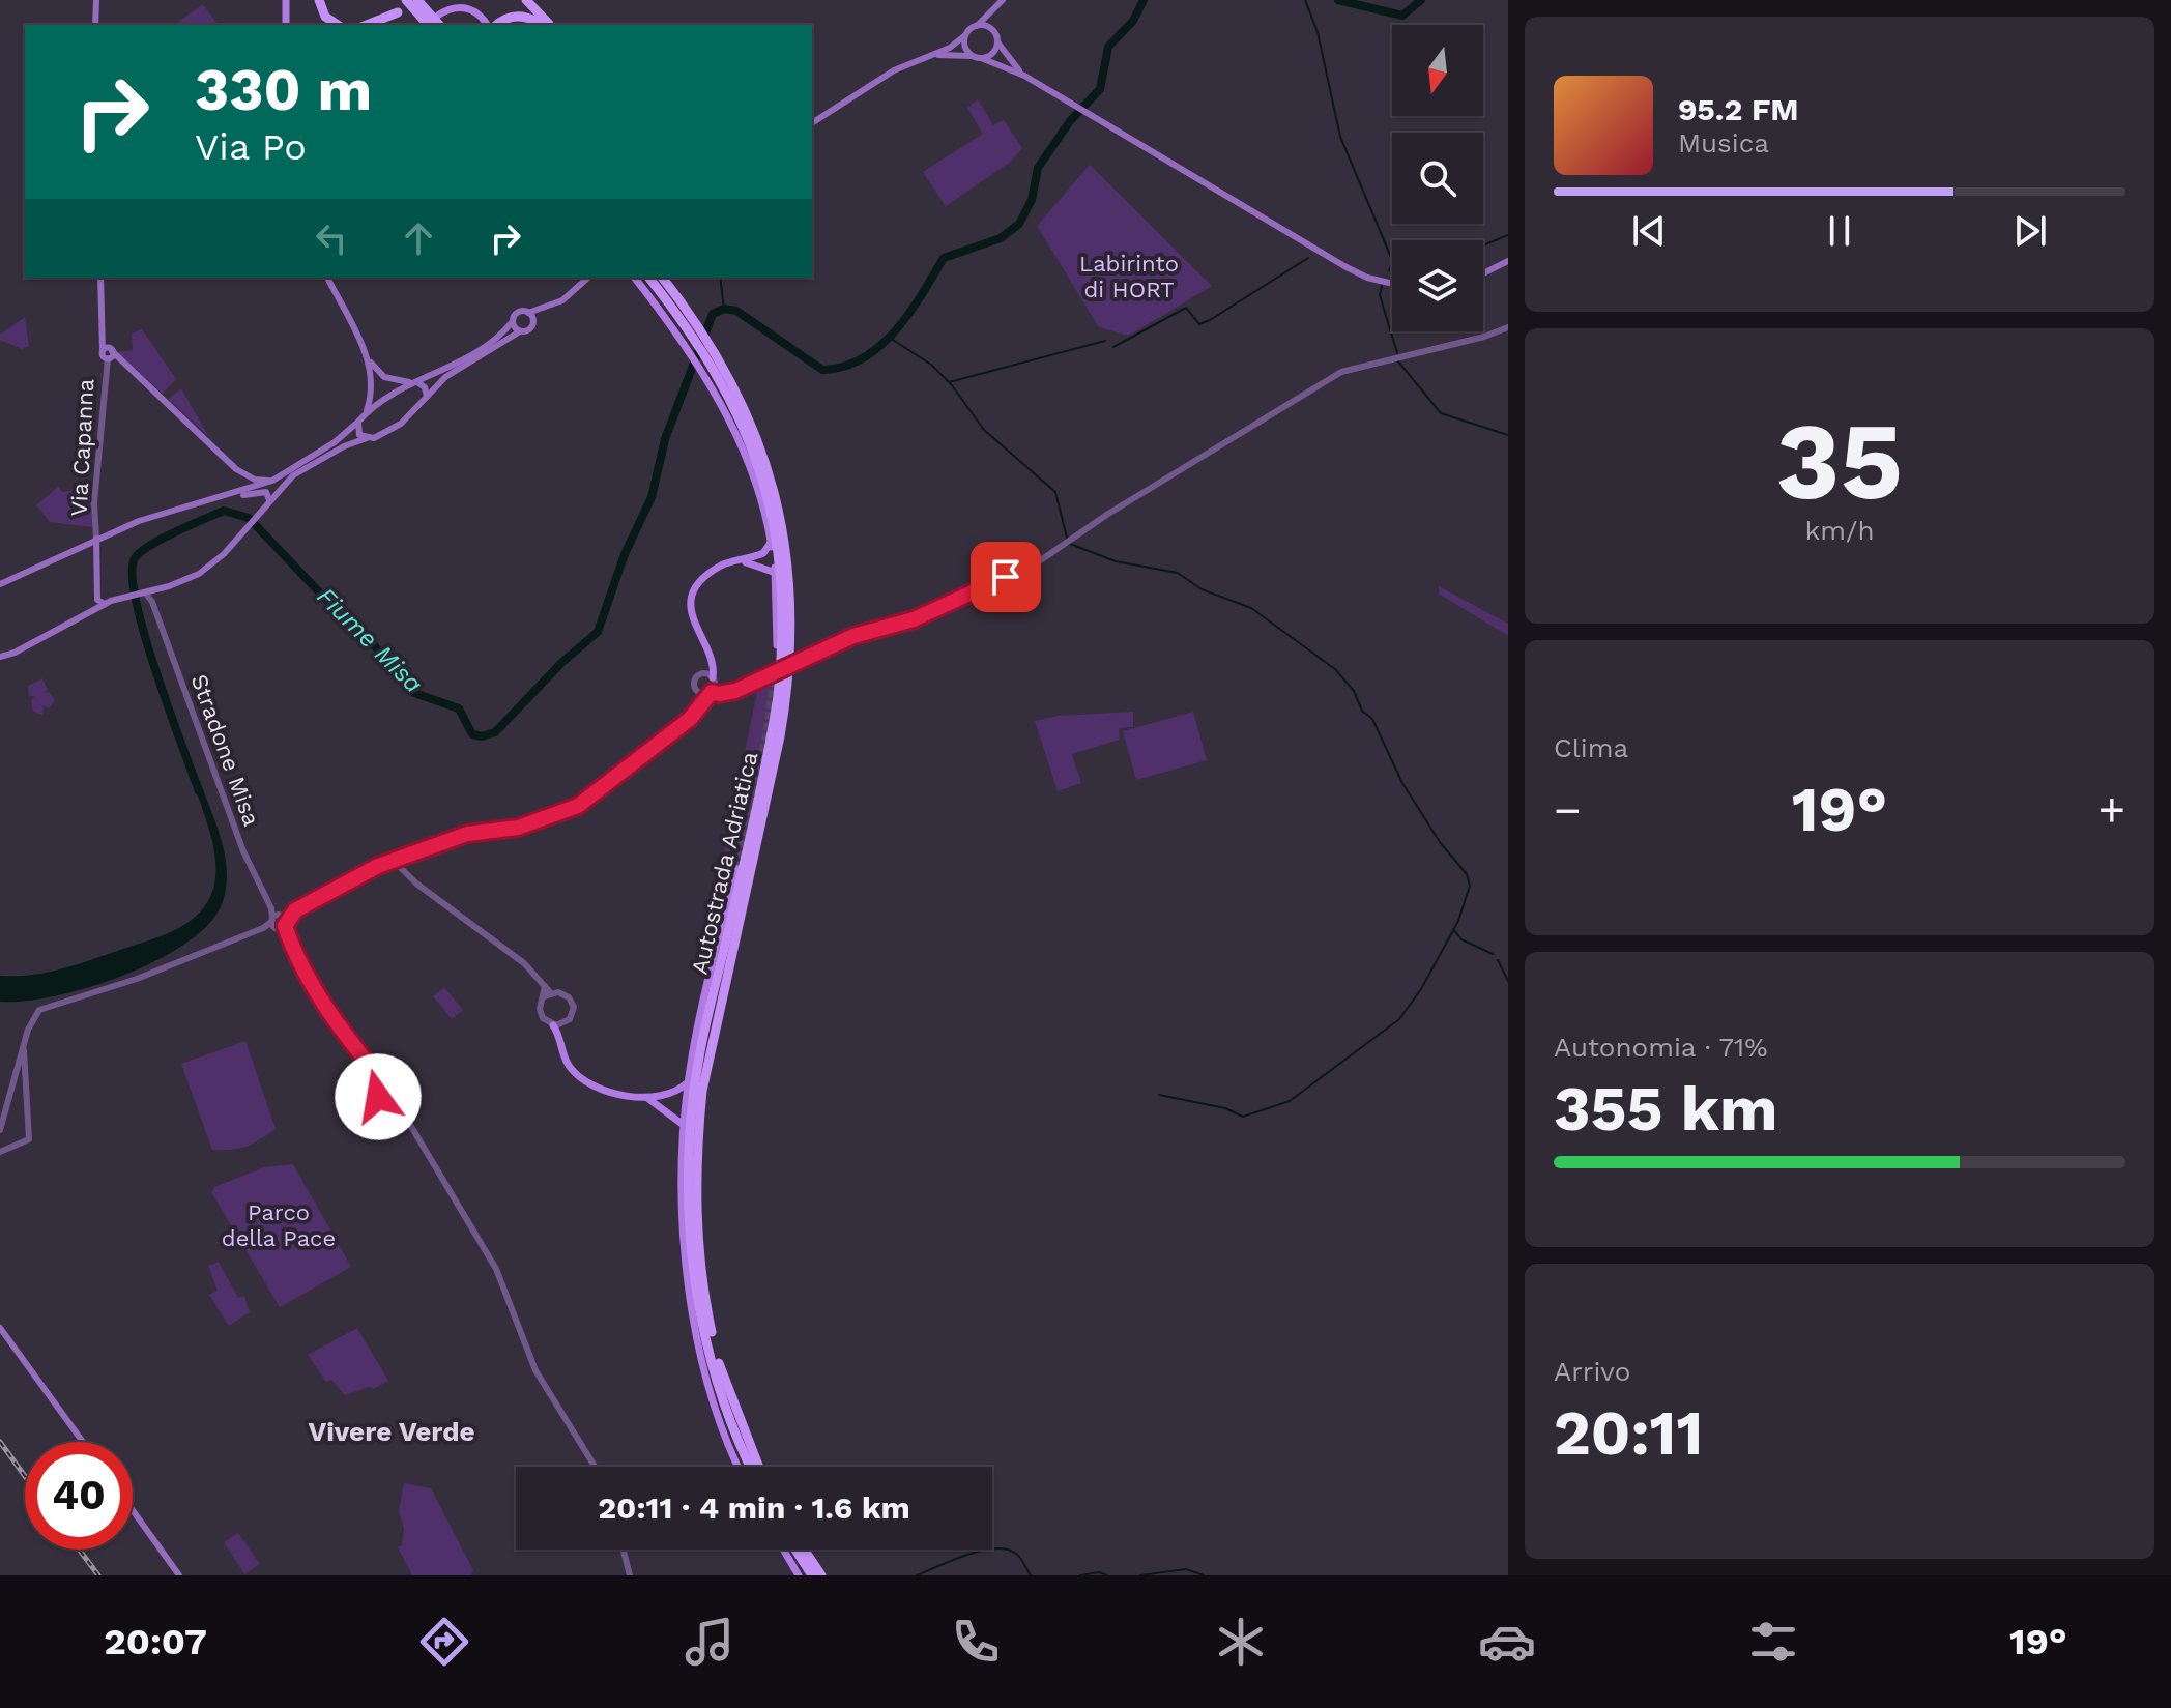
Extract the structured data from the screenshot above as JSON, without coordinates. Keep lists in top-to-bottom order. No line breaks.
{"streets":{"highway":["Autostrada Adriatica"],"main road":["Via Capanna"],"street":["Stradone Misa"]},"districts":["Vivere Verde"],"water":["Fiume Misa"],"parks":["Labirinto di HORT","Parco della Pace"],"north":"bottom","page":{"turn":["330 m","Via Po"],"song":["95.2 FM","Musica"],"tile":[["35","km/h"],"Clima",["Autonomia · 71%","355 km"],["Arrivo","20:11"]],"heat":["−","19°","+"],"limit":"40","trip":"20:11 · 4 min · 1.6 km","tabs":["20:07","19°"]}}
